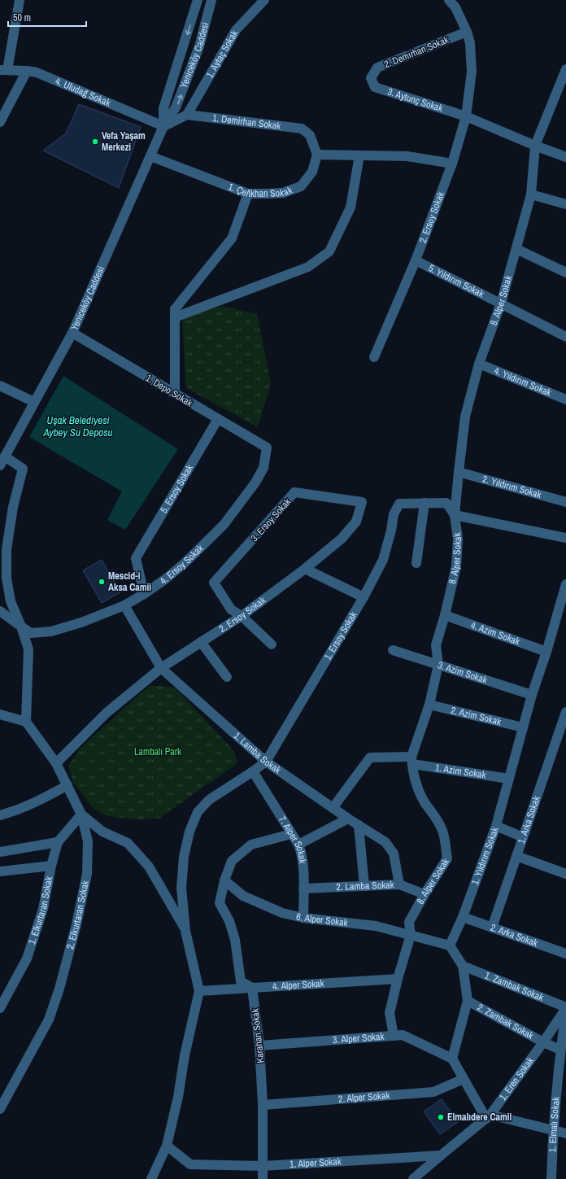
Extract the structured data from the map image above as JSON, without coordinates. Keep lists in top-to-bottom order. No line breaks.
{"streets":{"street":["2. Demirhan Sokak","1. Aytaç Sokak","Yeniceköy Caddesi","4. Uludağ Sokak","3. Aytunç Sokak","1. Demirhan Sokak","1. Çelikhan Sokak","2. Ersoy Sokak","5. Yıldırım Sokak","8. Alper Sokak","4. Yıldırım Sokak","1. Depo Sokak","2. Yıldırım Sokak","5. Ersoy Sokak","3. Ersoy Sokak","4. Ersoy Sokak","4. Azim Sokak","1. Ersoy Sokak","3. Azim Sokak","2. Azim Sokak","1. Lamba Sokak","1. Azim Sokak","1. Arka Sokak","7. Alper Sokak","1. Yıldırım Sokak","2. Lamba Sokak","1. Elkurtaran Sokak","2. Elkurtaran Sokak","6. Alper Sokak","2. Arka Sokak","4. Alper Sokak","1. Zambak Sokak","2. Zambak Sokak","Karahan Sokak","3. Alper Sokak","1. Eren Sokak","2. Alper Sokak","1. Elmalı Sokak","1. Alper Sokak"]},"crossings":[["2. Demirhan Sokak","3. Aytunç Sokak"],["2. Demirhan Sokak","2. Ersoy Sokak"],["1. Aytaç Sokak","1. Demirhan Sokak"],["Yeniceköy Caddesi","4. Uludağ Sokak"],["Yeniceköy Caddesi","1. Çelikhan Sokak"],["Yeniceköy Caddesi","1. Depo Sokak"],["3. Aytunç Sokak","2. Ersoy Sokak"],["1. Demirhan Sokak","1. Çelikhan Sokak"],["2. Ersoy Sokak","5. Yıldırım Sokak"],["2. Ersoy Sokak","3. Ersoy Sokak"],["2. Ersoy Sokak","1. Lamba Sokak"],["2. Ersoy Sokak","2. Elkurtaran Sokak"],["5. Yıldırım Sokak","8. Alper Sokak"],["8. Alper Sokak","4. Yıldırım Sokak"],["8. Alper Sokak","2. Yıldırım Sokak"],["8. Alper Sokak","4. Azim Sokak"],["8. Alper Sokak","3. Azim Sokak"],["8. Alper Sokak","2. Azim Sokak"],["8. Alper Sokak","1. Azim Sokak"],["8. Alper Sokak","2. Lamba Sokak"],["8. Alper Sokak","6. Alper Sokak"],["8. Alper Sokak","4. Alper Sokak"],["8. Alper Sokak","3. Alper Sokak"],["1. Depo Sokak","5. Ersoy Sokak"],["1. Depo Sokak","4. Ersoy Sokak"],["5. Ersoy Sokak","4. Ersoy Sokak"],["4. Ersoy Sokak","1. Lamba Sokak"],["4. Azim Sokak","1. Yıldırım Sokak"],["1. Ersoy Sokak","1. Lamba Sokak"],["3. Azim Sokak","1. Yıldırım Sokak"],["2. Azim Sokak","1. Yıldırım Sokak"],["1. Lamba Sokak","1. Azim Sokak"],["1. Lamba Sokak","2. Lamba Sokak"],["1. Azim Sokak","1. Yıldırım Sokak"],["1. Arka Sokak","2. Arka Sokak"],["7. Alper Sokak","2. Lamba Sokak"],["7. Alper Sokak","6. Alper Sokak"],["1. Yıldırım Sokak","6. Alper Sokak"],["1. Yıldırım Sokak","2. Arka Sokak"],["1. Elkurtaran Sokak","2. Elkurtaran Sokak"],["4. Alper Sokak","Karahan Sokak"],["1. Zambak Sokak","1. Eren Sokak"],["2. Zambak Sokak","1. Eren Sokak"],["2. Zambak Sokak","1. Elmalı Sokak"],["Karahan Sokak","3. Alper Sokak"],["Karahan Sokak","2. Alper Sokak"],["Karahan Sokak","1. Alper Sokak"],["1. Eren Sokak","1. Alper Sokak"]],"water":["Uşak Belediyesi Aybey Su Deposu"],"parks":["Lambalı Park"],"places":["Vefa Yaşam Merkezi","Mescid-i Aksa Camii","Elmalıdere Camii"],"scale_bar":"50 m"}
